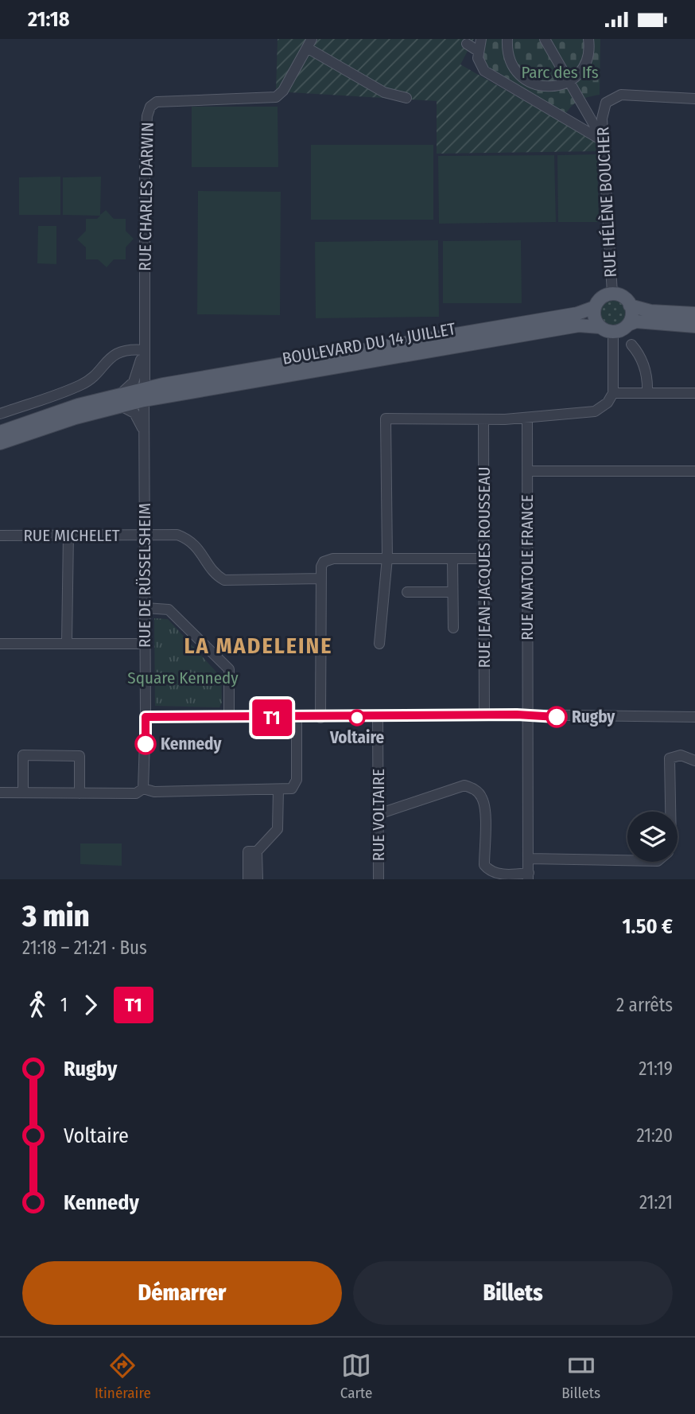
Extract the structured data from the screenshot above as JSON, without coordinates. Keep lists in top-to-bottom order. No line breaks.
{"streets":{"main road":["BOULEVARD DU 14 JUILLET"],"street":["RUE CHARLES DARWIN","RUE HÉLÈNE BOUCHER","RUE MICHELET","RUE JEAN-JACQUES ROUSSEAU","RUE ANATOLE FRANCE","RUE DE RÜSSELSHEIM","RUE VOLTAIRE"]},"crossings":[["RUE CHARLES DARWIN","RUE DE RÜSSELSHEIM"],["RUE HÉLÈNE BOUCHER","BOULEVARD DU 14 JUILLET"],["BOULEVARD DU 14 JUILLET","RUE DE RÜSSELSHEIM"],["RUE MICHELET","RUE DE RÜSSELSHEIM"]],"districts":["LA MADELEINE"],"parks":["Parc des Ifs","Square Kennedy"],"places":["Rugby","Voltaire","Kennedy"],"lines":["bus line T1"],"page":{"status":"21:18","on_map":"T1","heading":["3 min","21:18 – 21:21 · Bus","1.50 €"],"legs":["1","T1","2 arrêts"],"list":[{"name":"Rugby","value":"21:19"},{"name":"Voltaire","value":"21:20"},{"name":"Kennedy","value":"21:21"}],"buttons":["Démarrer","Billets"],"tabs":["Itinéraire","Carte","Billets"]}}
